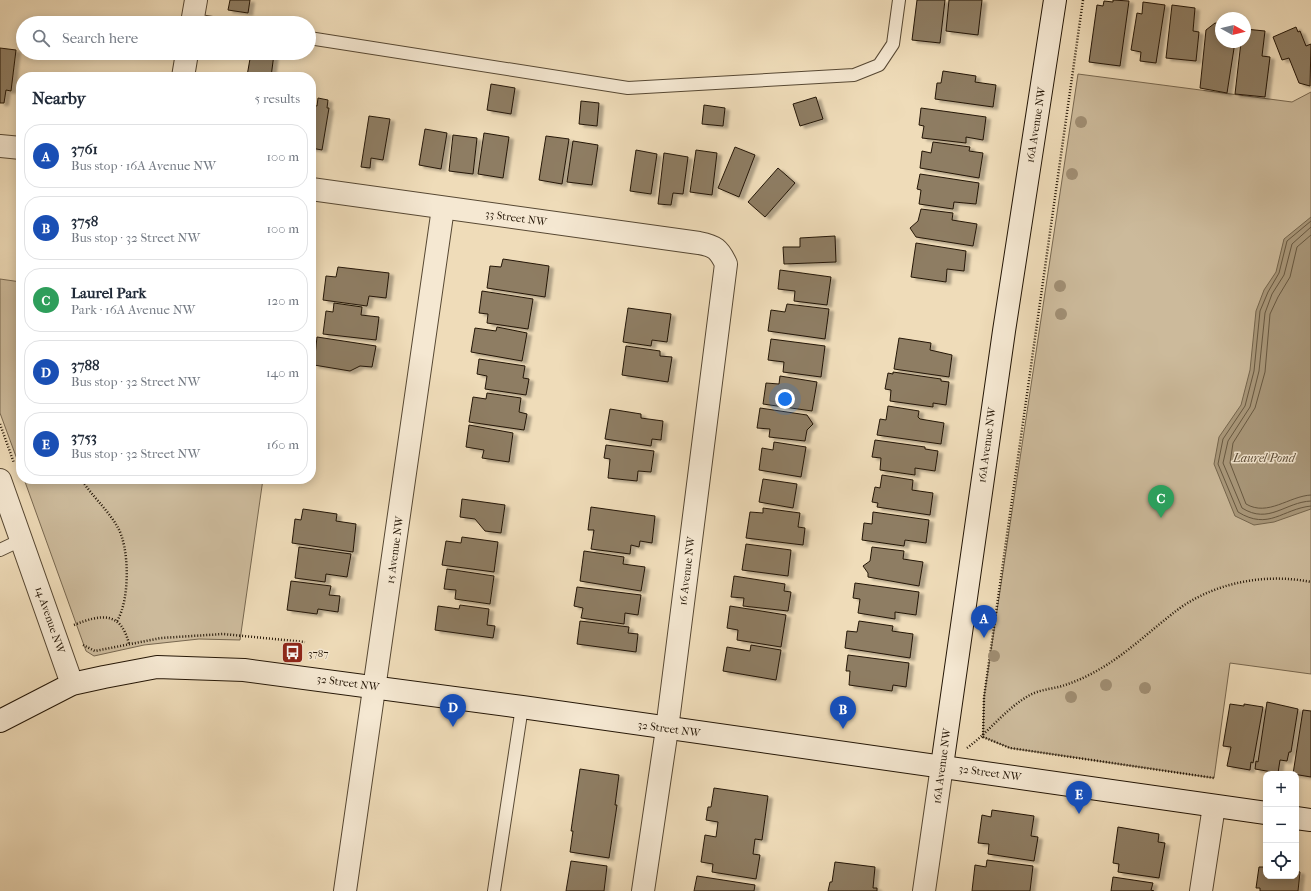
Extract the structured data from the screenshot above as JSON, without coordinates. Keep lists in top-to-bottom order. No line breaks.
{"streets":{"street":["16A Avenue NW","33 Street NW","15 Avenue NW","16 Avenue NW","14 Avenue NW","32 Street NW"]},"crossings":[["16A Avenue NW","32 Street NW"],["33 Street NW","15 Avenue NW"],["33 Street NW","16 Avenue NW"],["15 Avenue NW","32 Street NW"],["16 Avenue NW","32 Street NW"],["14 Avenue NW","32 Street NW"]],"water":["Laurel Pond"],"places":{"bus stop":["3787"]},"north":"right","page":{"search":"Search here","heading":["Nearby","5 results"],"list":[{"mark":"A","name":"3761","note":"Bus stop · 16A Avenue NW","value":"100 m"},{"mark":"B","name":"3758","note":"Bus stop · 32 Street NW","value":"100 m"},{"mark":"C","name":"Laurel Park","note":"Park · 16A Avenue NW","value":"120 m"},{"mark":"D","name":"3788","note":"Bus stop · 32 Street NW","value":"140 m"},{"mark":"E","name":"3753","note":"Bus stop · 32 Street NW","value":"160 m"}],"pins":["C","A","D","B","E"],"map_buttons":["+","−"]}}
